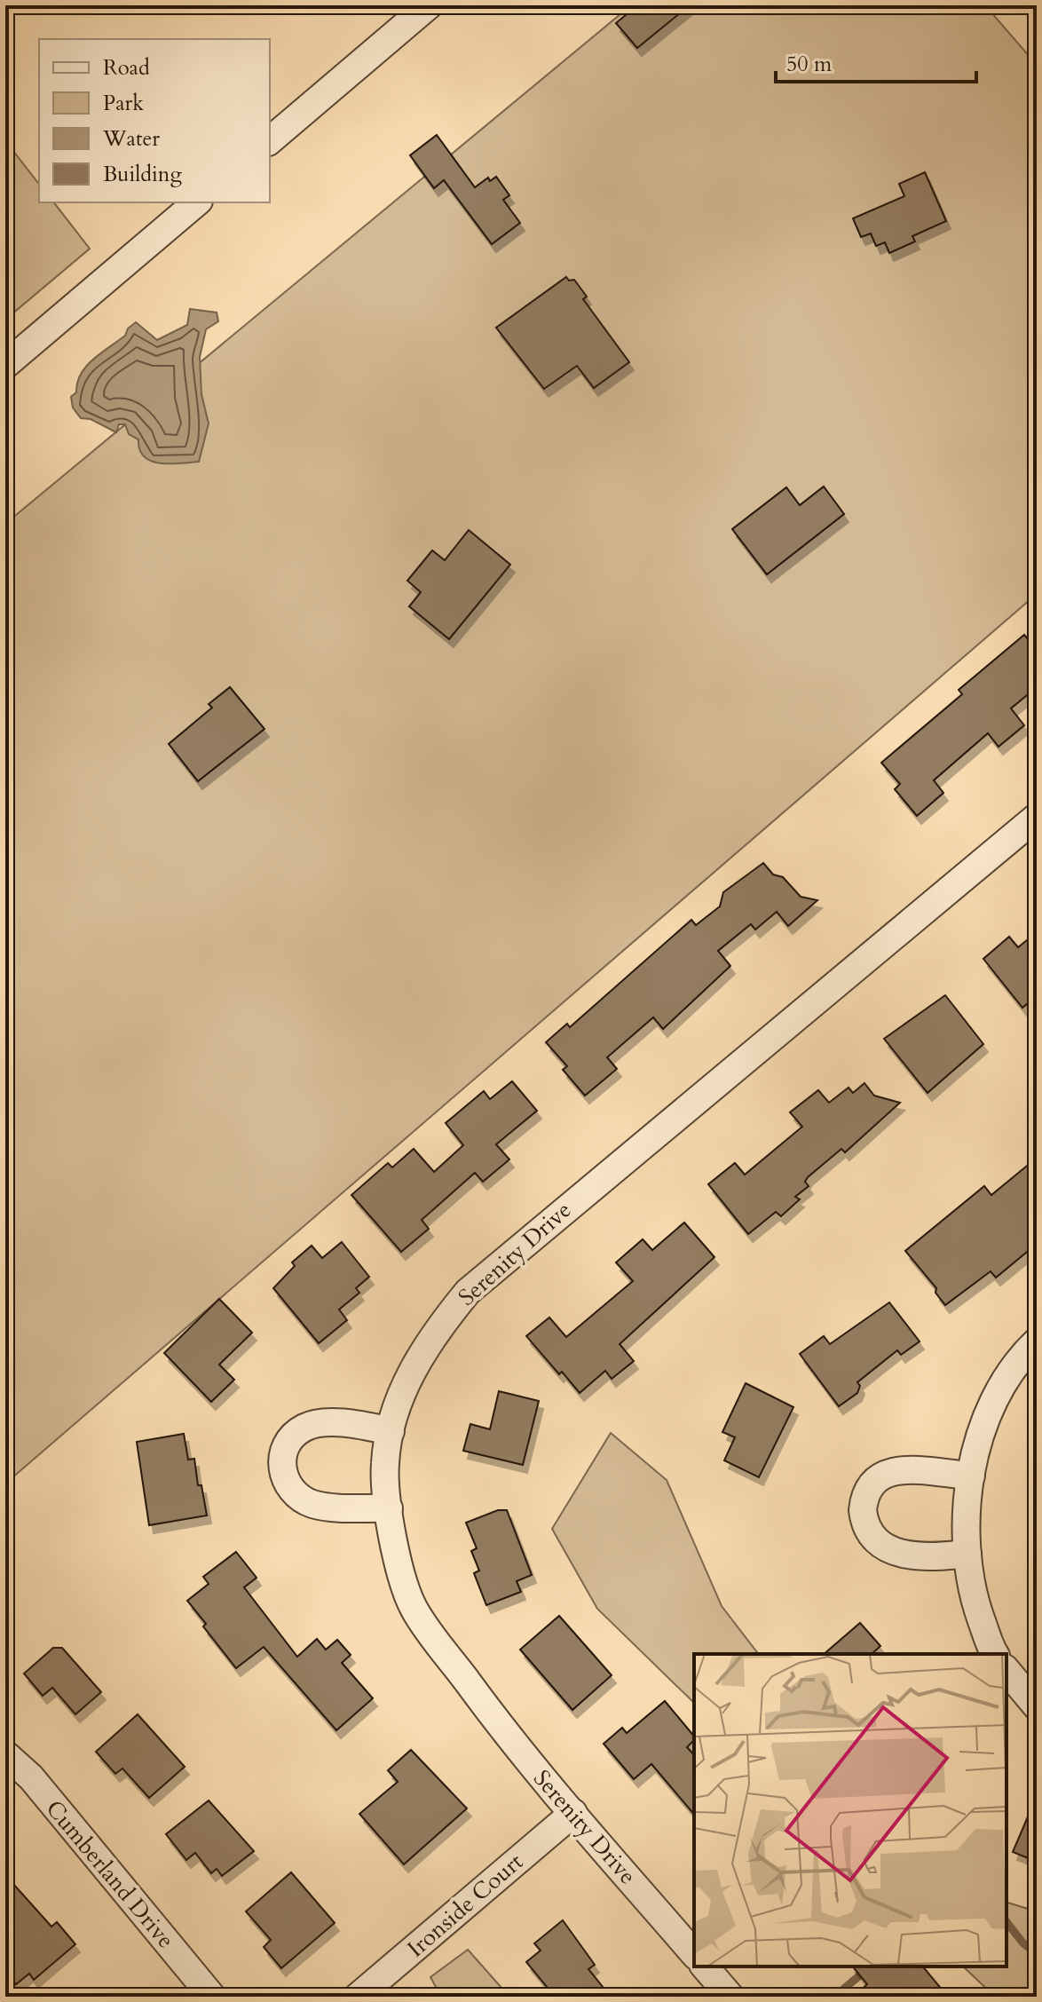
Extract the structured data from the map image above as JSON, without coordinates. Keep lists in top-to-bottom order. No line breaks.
{"streets":{"street":["Serenity Drive","Cumberland Drive","Ironside Court"]},"crossings":[["Serenity Drive","Ironside Court"]],"legend":["Road","Park","Water","Building"],"scale_bar":"50 m"}
